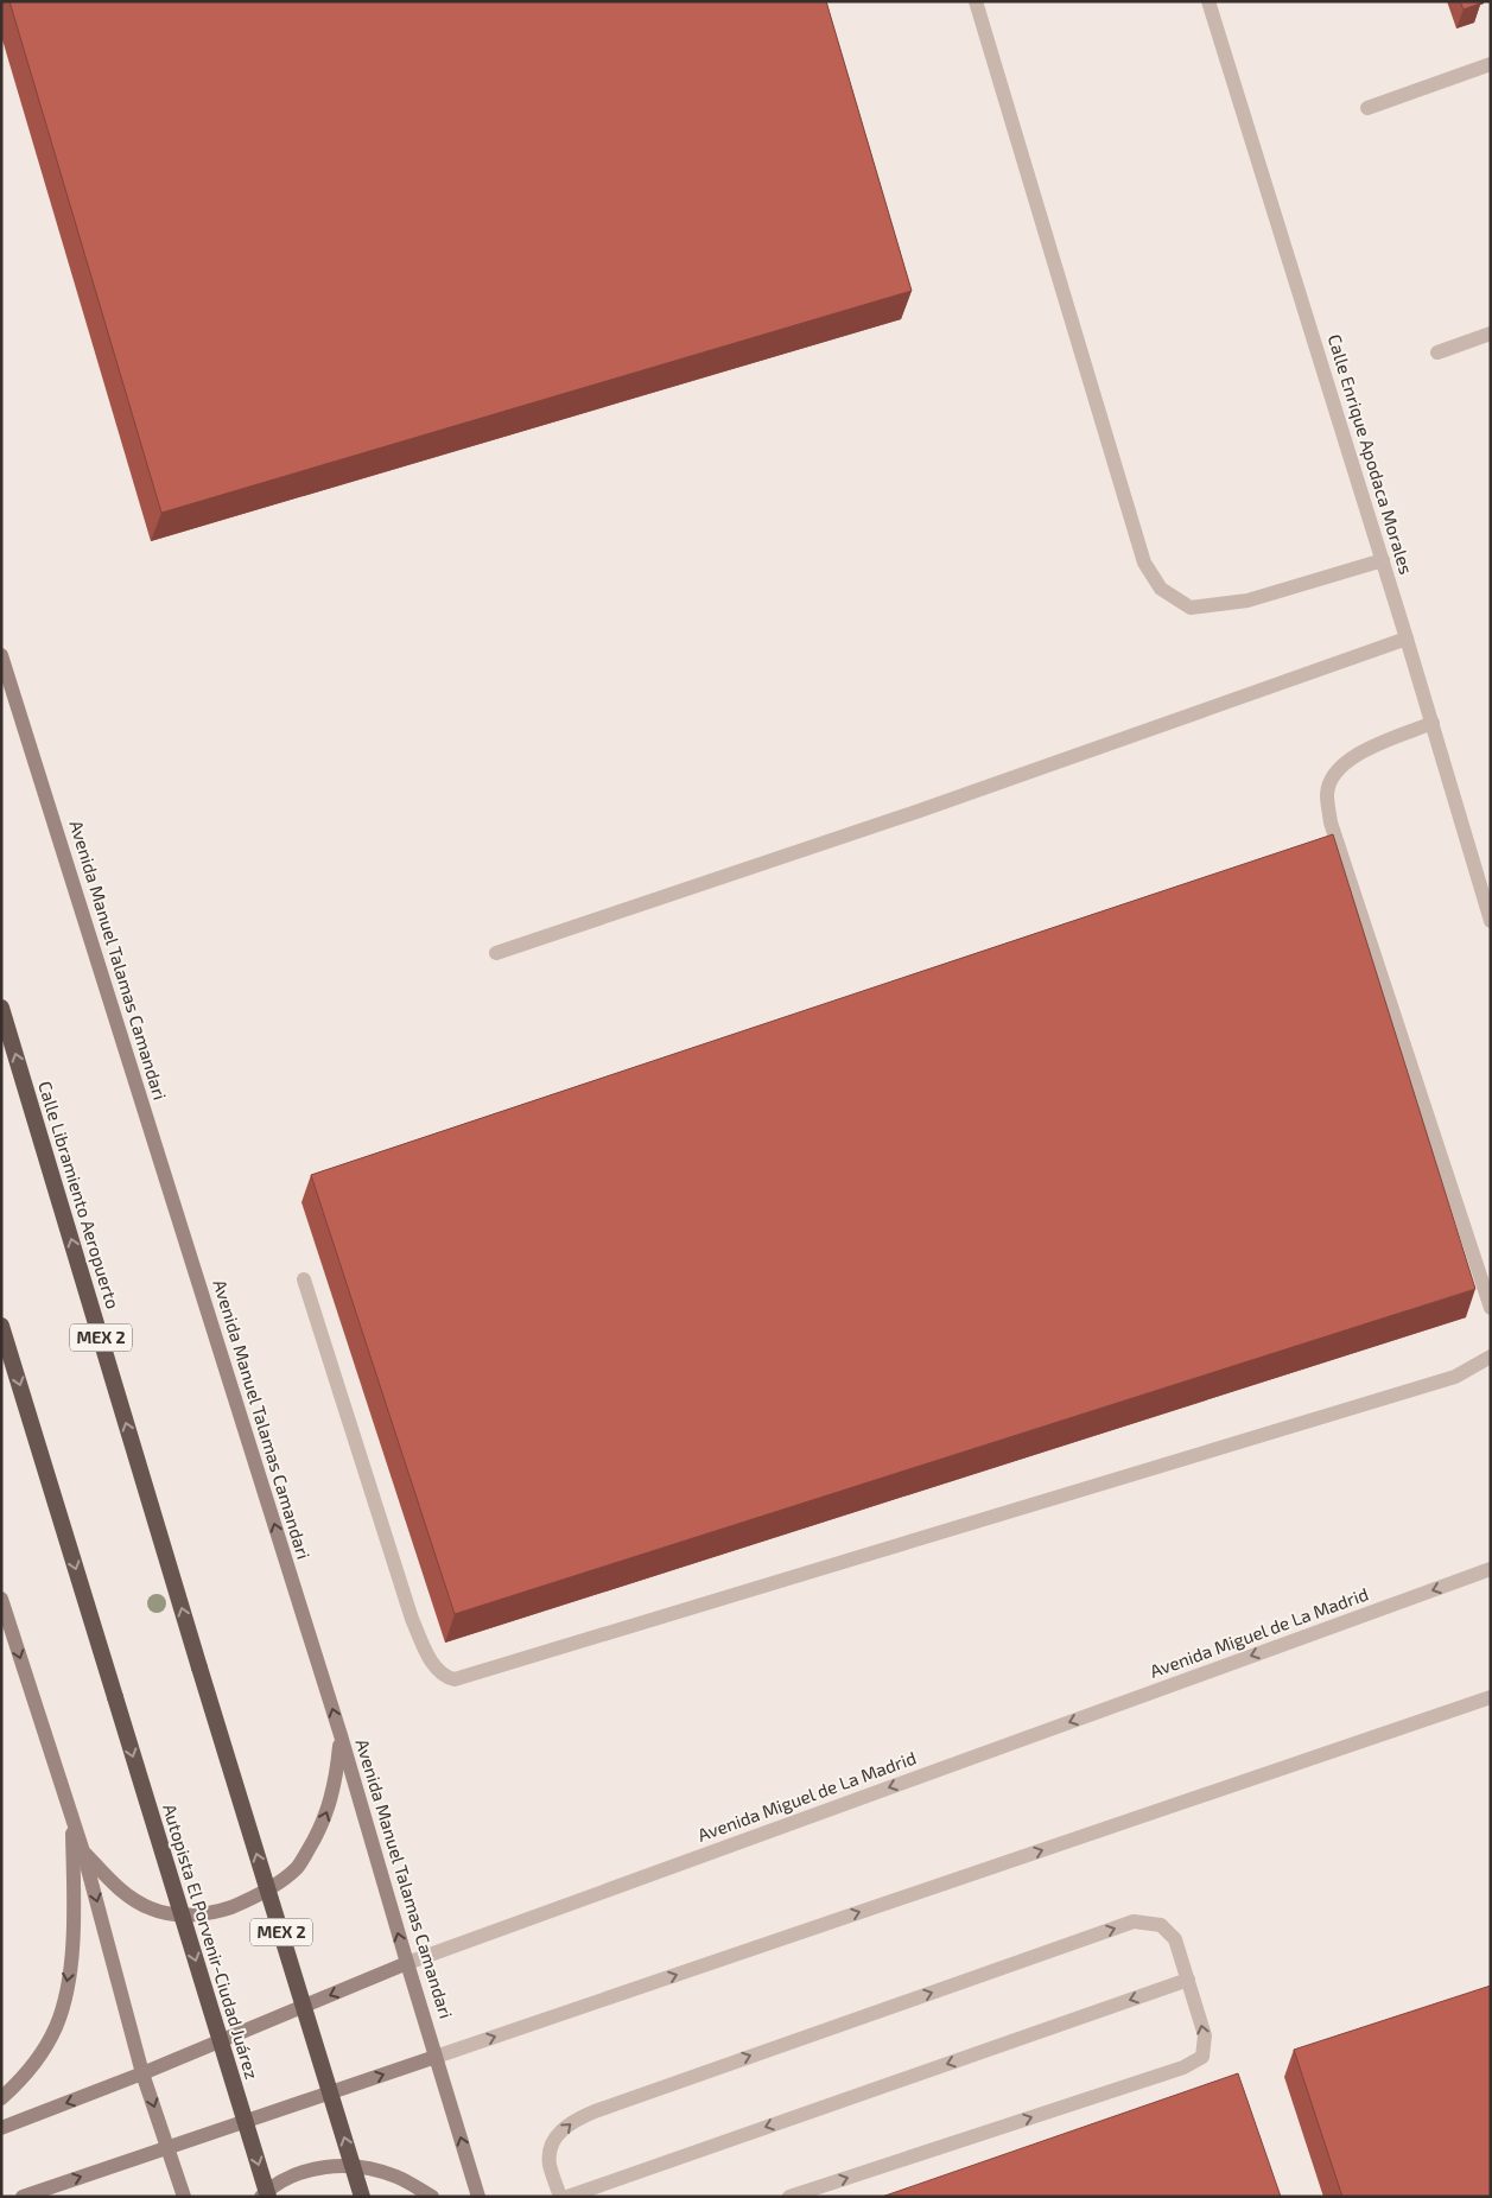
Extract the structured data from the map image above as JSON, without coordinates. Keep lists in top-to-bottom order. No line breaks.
{"streets":{"highway":["Calle Libramiento Aeropuerto","MEX 2","Autopista El Porvenir-Ciudad Juárez"],"main road":["Avenida Manuel Talamas Camandari","Avenida Miguel de La Madrid"],"street":["Calle Enrique Apodaca Morales"]},"crossings":[["Avenida Manuel Talamas Camandari","Avenida Miguel de La Madrid"]],"one_way":["Avenida Manuel Talamas Camandari","Calle Libramiento Aeropuerto","Autopista El Porvenir-Ciudad Juárez"]}
